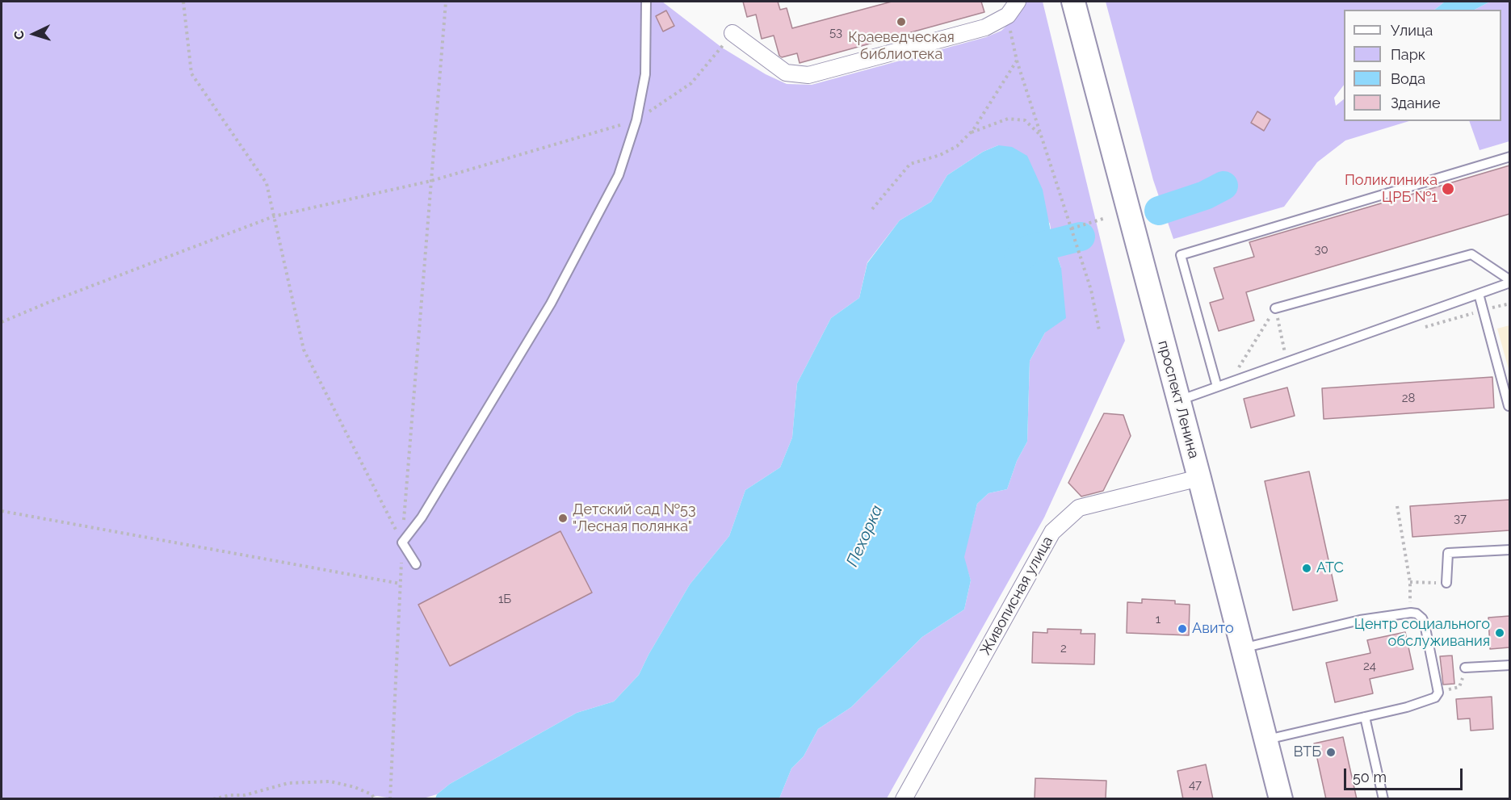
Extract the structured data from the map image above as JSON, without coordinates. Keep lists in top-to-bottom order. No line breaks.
{"streets":{"main road":["проспект Ленина"],"street":["Живописная улица"]},"crossings":[["проспект Ленина","Живописная улица"]],"water":["Пехорка"],"places":["Краеведческая библиотека","Поликлиника ЦРБ №1","Детский сад №53 \"Лесная полянка\"","АТС","Авито","Центр социального обслуживания","ВТБ"],"house_numbers":["53","30","28","37","1Б","1","2","24","47"],"legend":["Улица","Парк","Вода","Здание"],"scale_bar":"50 m","north":"left"}
